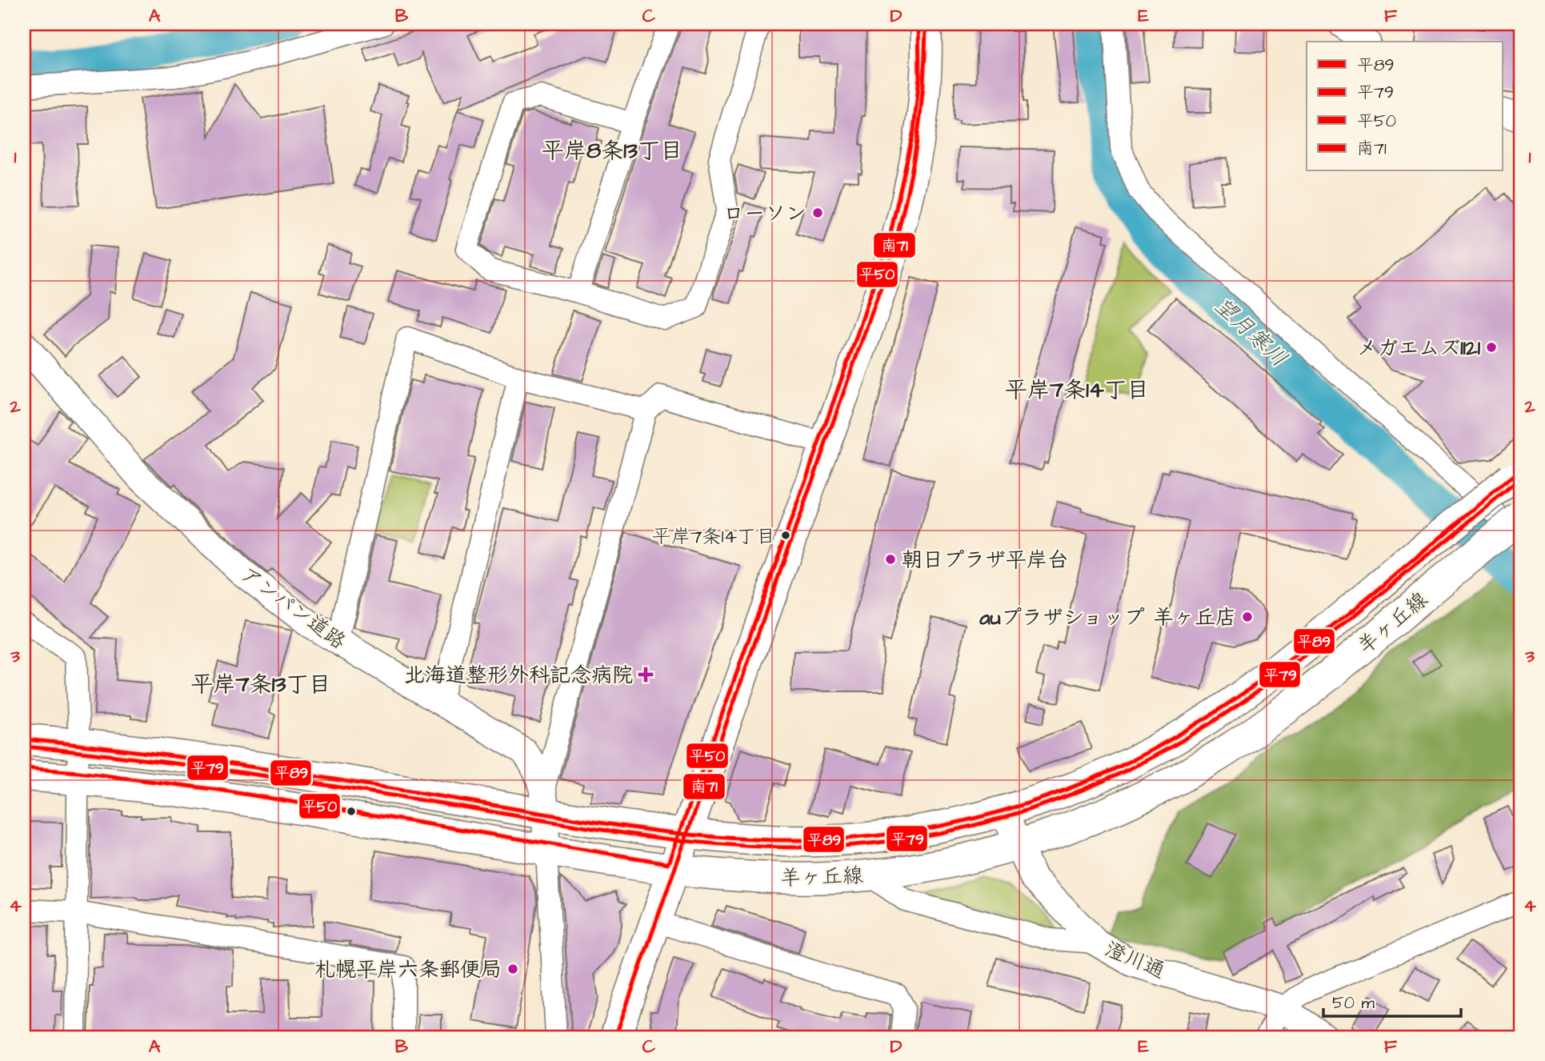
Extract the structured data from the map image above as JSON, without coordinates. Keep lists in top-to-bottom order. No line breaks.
{"streets":{"main road":["羊ヶ丘線"],"street":["アンパン道路","澄川通"]},"crossings":[["アンパン道路","羊ヶ丘線"],["羊ヶ丘線","澄川通"]],"districts":["平岸8条13丁目","平岸7条14丁目","平岸7条13丁目"],"water":["望月寒川"],"places":{"other":["ローソン","メガエムズ1121","平岸7条14丁目","朝日プラザ平岸台","auプラザショップ 羊ヶ丘店","札幌平岸六条郵便局"],"health":["北海道整形外科記念病院"]},"lines":["transit line 平50","transit line 南71","transit line 平89","transit line 平79"],"legend":["平89","平79","平50","南71"],"scale_bar":"50 m","grid":{"columns":["A","B","C","D","E","F"],"rows":["1","2","3","4"]}}
